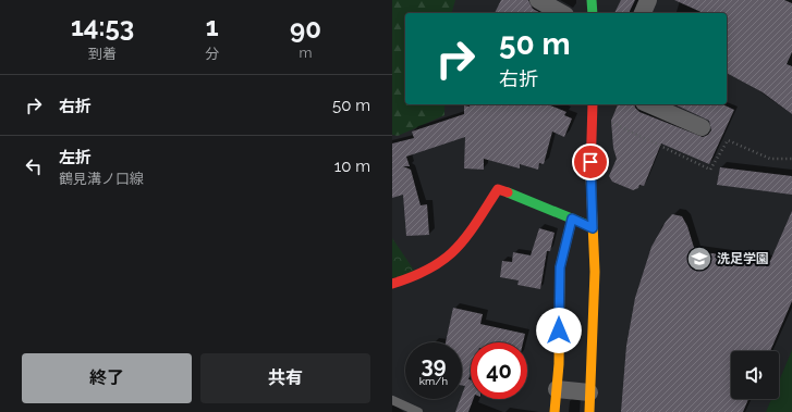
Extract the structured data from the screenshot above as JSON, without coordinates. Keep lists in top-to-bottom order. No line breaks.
{"places":{"school or university":["洗足学園"]},"page":{"eta":["14:53","到着","1","分","90","m"],"turn":["50 m","右折"],"list":[{"name":"右折","value":"50 m"},{"name":"左折","note":"鶴見溝ノ口線","value":"10 m"}],"speed":"39 km/h","limit":"40","buttons":["終了","共有"]}}
